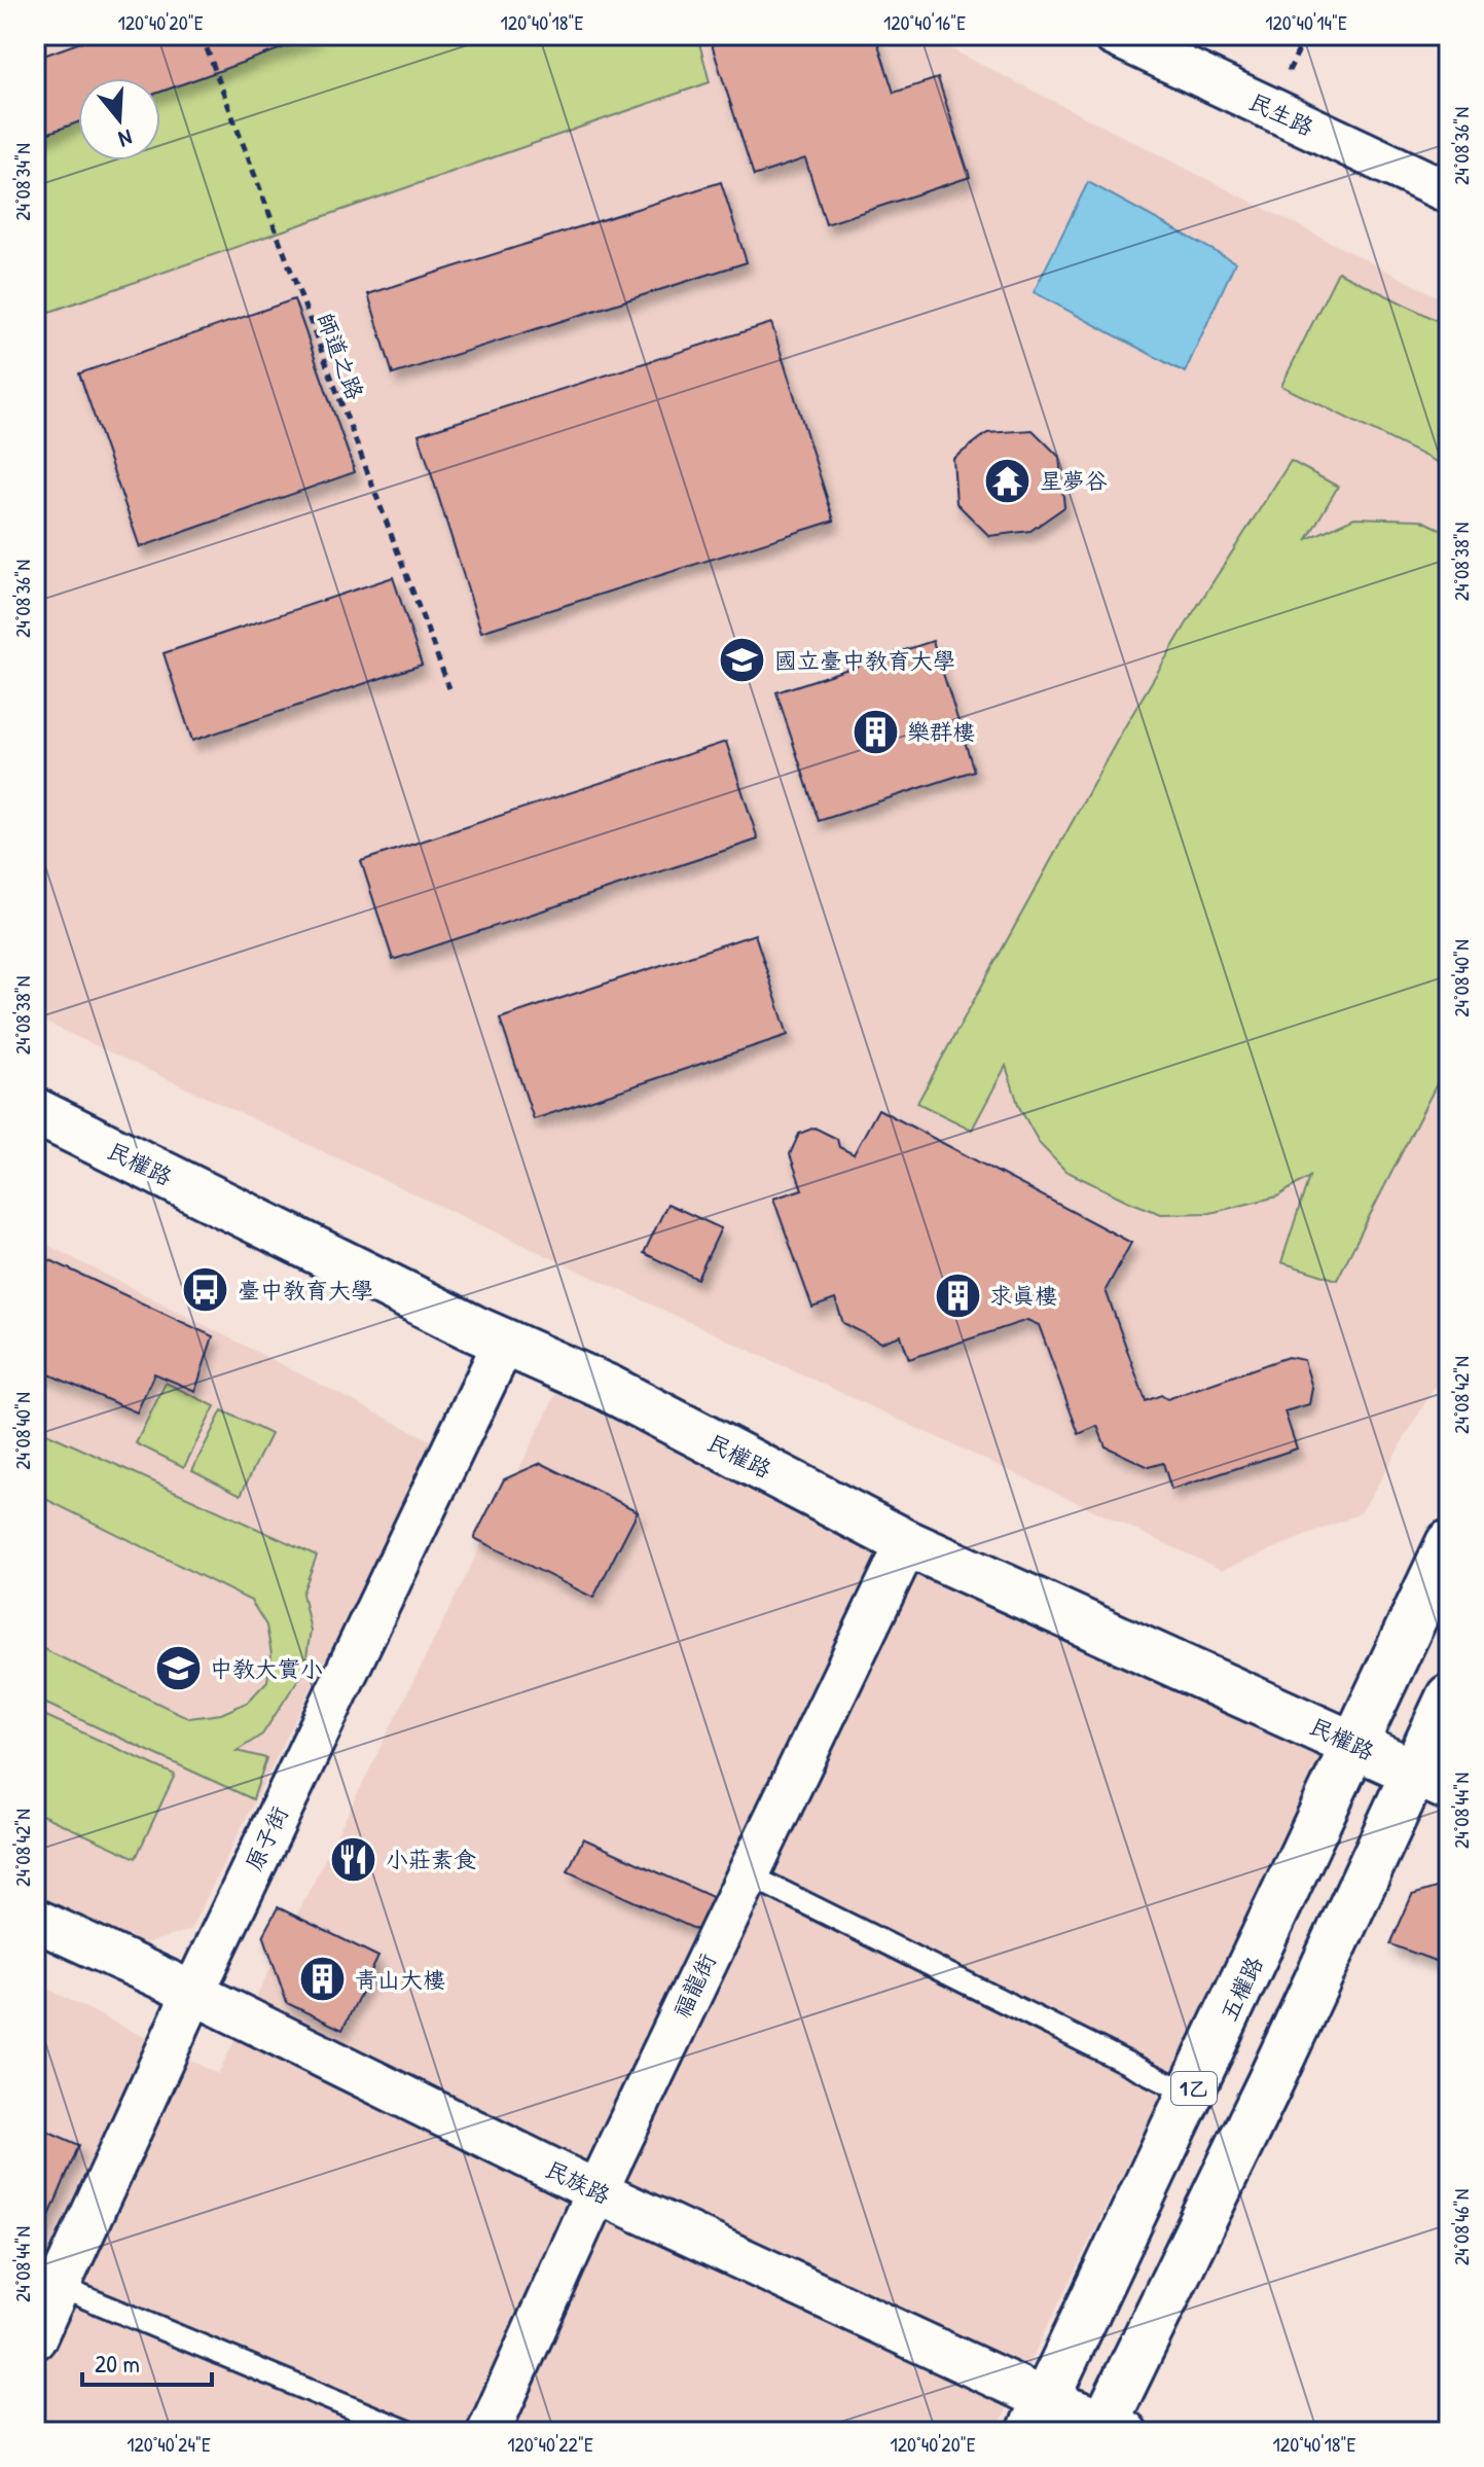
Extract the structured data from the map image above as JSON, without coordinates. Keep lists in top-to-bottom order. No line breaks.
{"streets":{"main road":["民權路","五權路","1乙"],"street":["民生路","原子街","福龍街","民族路"],"path":["師道之路"]},"crossings":[["民權路","原子街"],["民權路","福龍街"],["民權路","五權路"],["原子街","民族路"],["福龍街","民族路"],["五權路","民族路"]],"places":{"temple":["星夢谷"],"school or university":["國立臺中教育大學","中教大實小"],"building":["樂群樓","求真樓","青山大樓"],"bus stop":["臺中教育大學"],"restaurant":["小莊素食"]},"scale_bar":"20 m","north":"bottom","coordinates":["120°40'20\"E","120°40'18\"E","120°40'16\"E","120°40'14\"E","24°08'36\"N","24°08'34\"N","24°08'38\"N","24°08'40\"N","24°08'42\"N","24°08'44\"N","24°08'46\"N","120°40'24\"E","120°40'22\"E"]}
